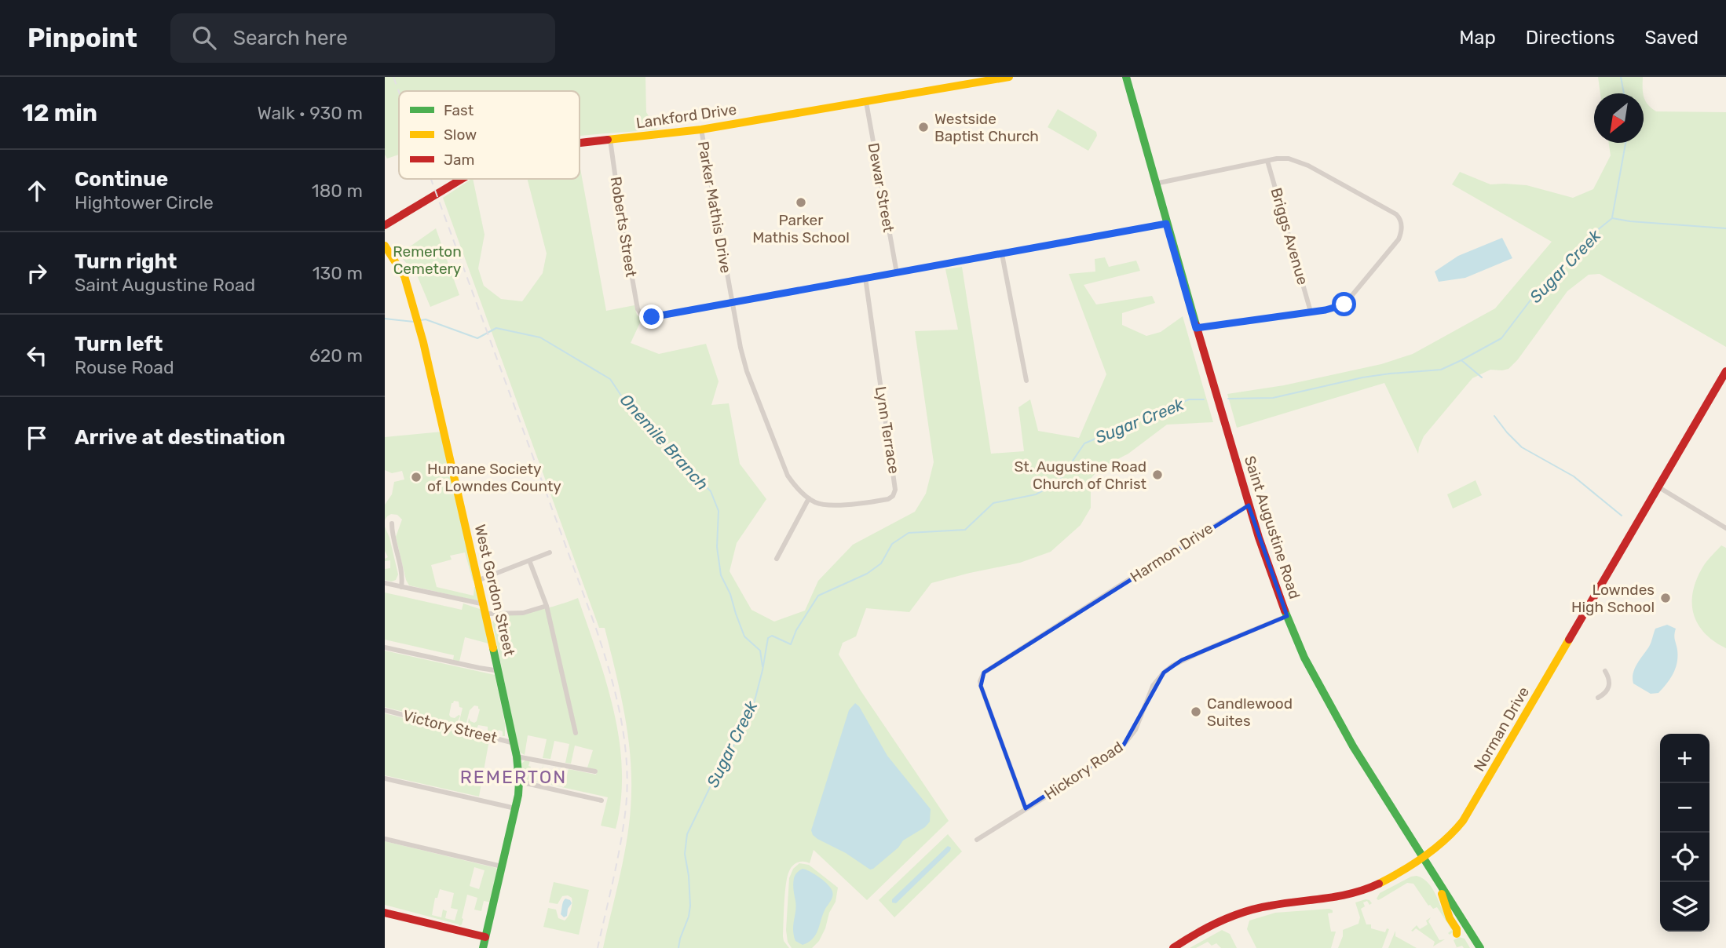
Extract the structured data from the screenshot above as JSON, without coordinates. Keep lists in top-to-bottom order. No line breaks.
{"streets":{"street":["Lankford Drive","Dewar Street","Parker Mathis Drive","Roberts Street","Briggs Avenue","Lynn Terrace","Saint Augustine Road","Harmon Drive","West Gordon Street","Victory Street","Norman Drive","Hickory Road"]},"crossings":[["Lankford Drive","Dewar Street"],["Lankford Drive","Parker Mathis Drive"],["Lankford Drive","Roberts Street"],["Parker Mathis Drive","Roberts Street"],["Parker Mathis Drive","Lynn Terrace"],["Saint Augustine Road","Harmon Drive"],["Saint Augustine Road","Norman Drive"],["Saint Augustine Road","Hickory Road"],["Harmon Drive","Hickory Road"],["West Gordon Street","Victory Street"]],"districts":["REMERTON"],"water":["Sugar Creek","Onemile Branch"],"parks":["Remerton Cemetery"],"places":["Westside Baptist Church","Parker Mathis School","St. Augustine Road Church of Christ","Humane Society of Lowndes County","Lowndes High School","Candlewood Suites"],"legend":["Fast","Slow","Jam"],"north":"bottom left","page":{"header":"Pinpoint","search":"Search here","nav":["Map","Directions","Saved"],"heading":["12 min","Walk · 930 m"],"list":[["Continue","Hightower Circle","180 m"],["Turn right","Saint Augustine Road","130 m"],["Turn left","Rouse Road","620 m"],"Arrive at destination"],"map_buttons":["+","−"]}}
